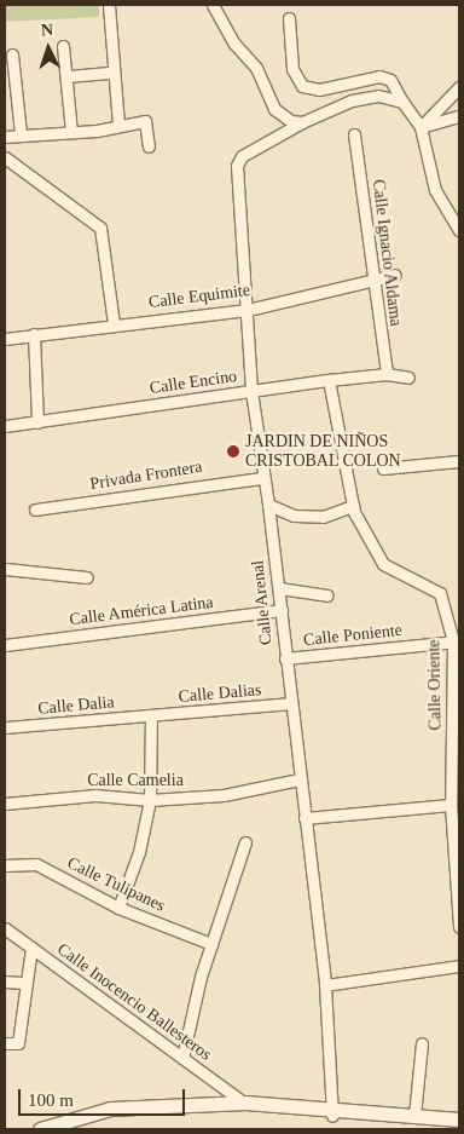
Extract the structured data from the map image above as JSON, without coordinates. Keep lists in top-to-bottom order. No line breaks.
{"streets":{"street":["Calle Ignacio Aldama","Calle Equimite","Calle Encino","Privada Frontera","Calle Arenal","Calle América Latina","Calle Poniente","Calle Oriente","Calle Dalias","Calle Dalia","Calle Camelia","Calle Tulipanes","Calle Inocencio Ballesteros"]},"crossings":[["Calle Ignacio Aldama","Calle Equimite"],["Calle Ignacio Aldama","Calle Encino"],["Calle Equimite","Calle Arenal"],["Calle Encino","Calle Arenal"],["Calle Encino","Calle Oriente"],["Privada Frontera","Calle Arenal"],["Calle Arenal","Calle América Latina"],["Calle Arenal","Calle Poniente"],["Calle Arenal","Calle Dalias"],["Calle Arenal","Calle Camelia"],["Calle Poniente","Calle Oriente"],["Calle Dalias","Calle Dalia"]],"places":["JARDIN DE NIÑOS CRISTOBAL COLON"],"scale_bar":"100 m","north":"top"}
